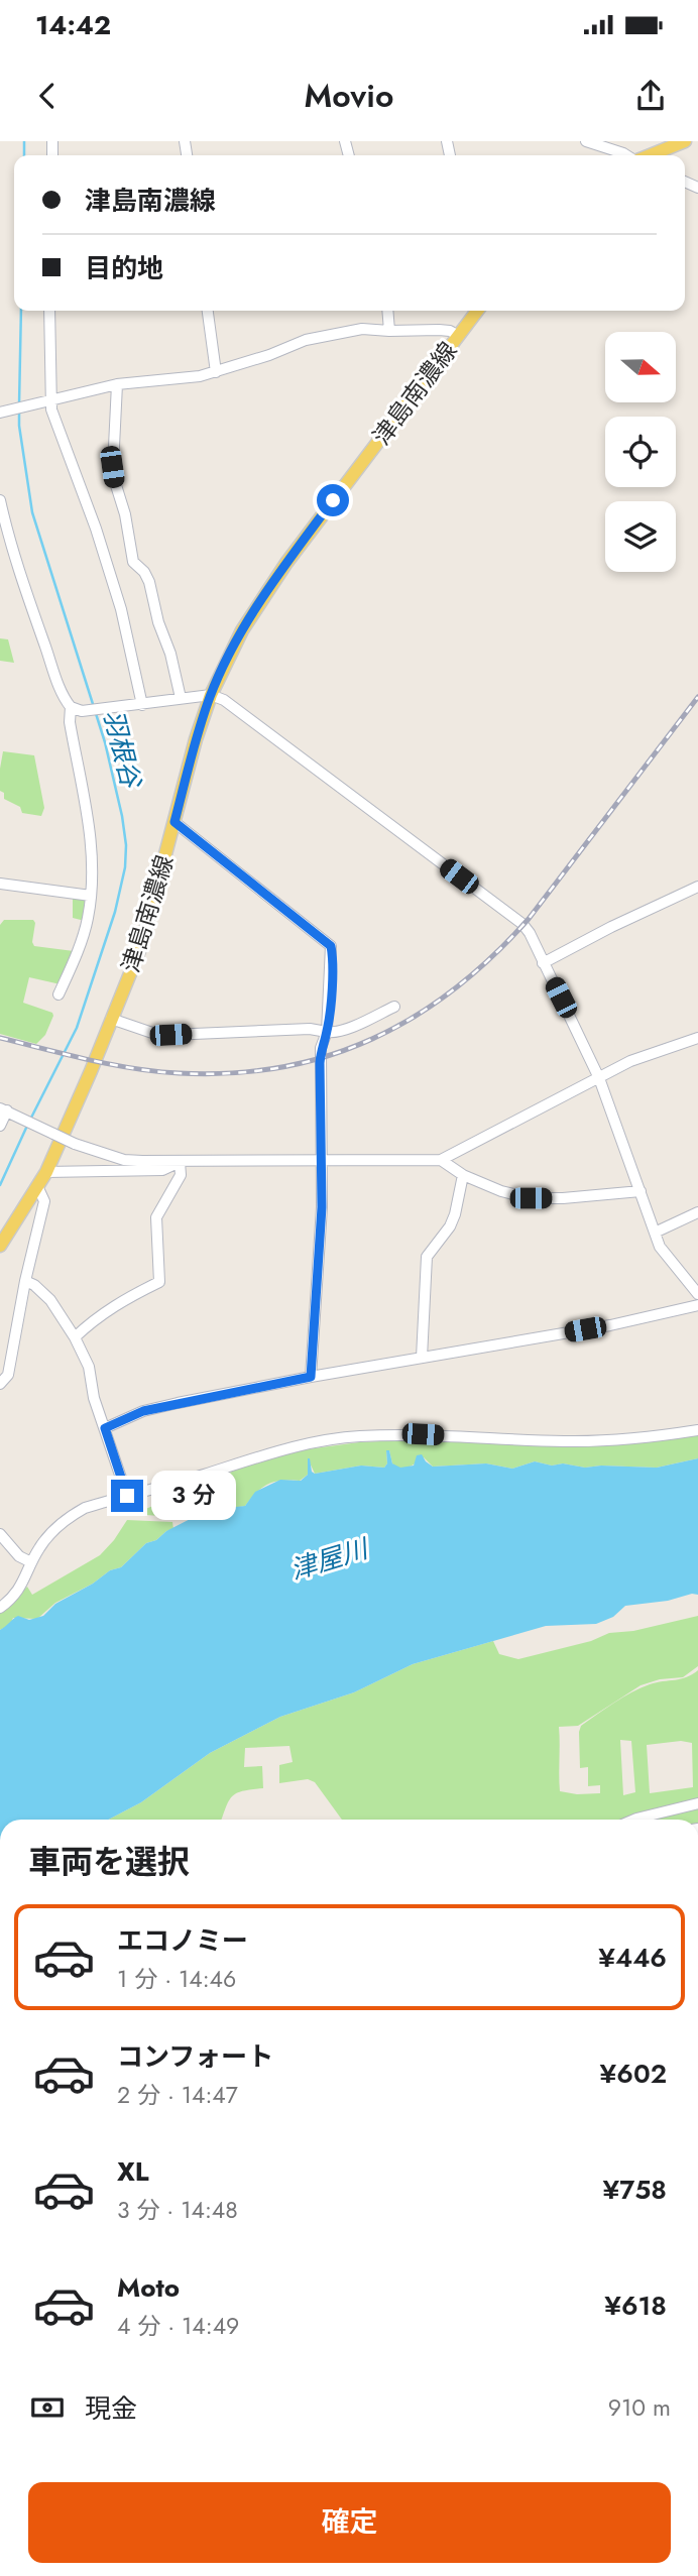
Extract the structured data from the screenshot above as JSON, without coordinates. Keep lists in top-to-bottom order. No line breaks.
{"streets":{"main road":["津島南濃線"]},"water":["羽根谷","津屋川"],"north":"right","page":{"status":"14:42","header":"Movio","banner":["津島南濃線","目的地"],"bubble":"3 分","heading":"車両を選択","list":[{"name":"エコノミー","note":"1 分 · 14:46","value":"¥446"},{"name":"コンフォート","note":"2 分 · 14:47","value":"¥602"},{"name":"XL","note":"3 分 · 14:48","value":"¥758"},{"name":"Moto","note":"4 分 · 14:49","value":"¥618"}],"pay":["現金","910 m"],"buttons":"確定"}}
